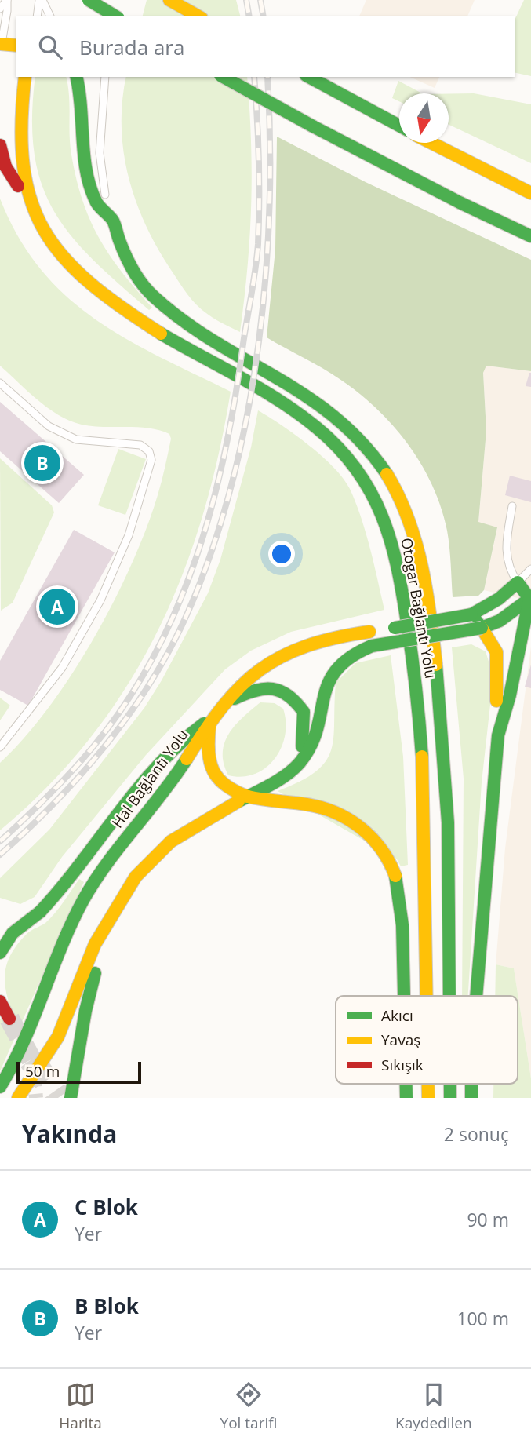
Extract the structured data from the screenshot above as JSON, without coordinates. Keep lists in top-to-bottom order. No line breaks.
{"streets":{"main road":["Otogar Bağlantı Yolu","Hal Bağlantı Yolu"]},"legend":["Akıcı","Yavaş","Sıkışık"],"scale_bar":"50 m","north":"bottom","page":{"search":"Burada ara","pins":["B","A"],"scale":"50 m","heading":["Yakında","2 sonuç"],"list":[{"mark":"A","name":"C Blok","note":"Yer","value":"90 m"},{"mark":"B","name":"B Blok","note":"Yer","value":"100 m"}],"nav":["Harita","Yol tarifi","Kaydedilen"]}}
